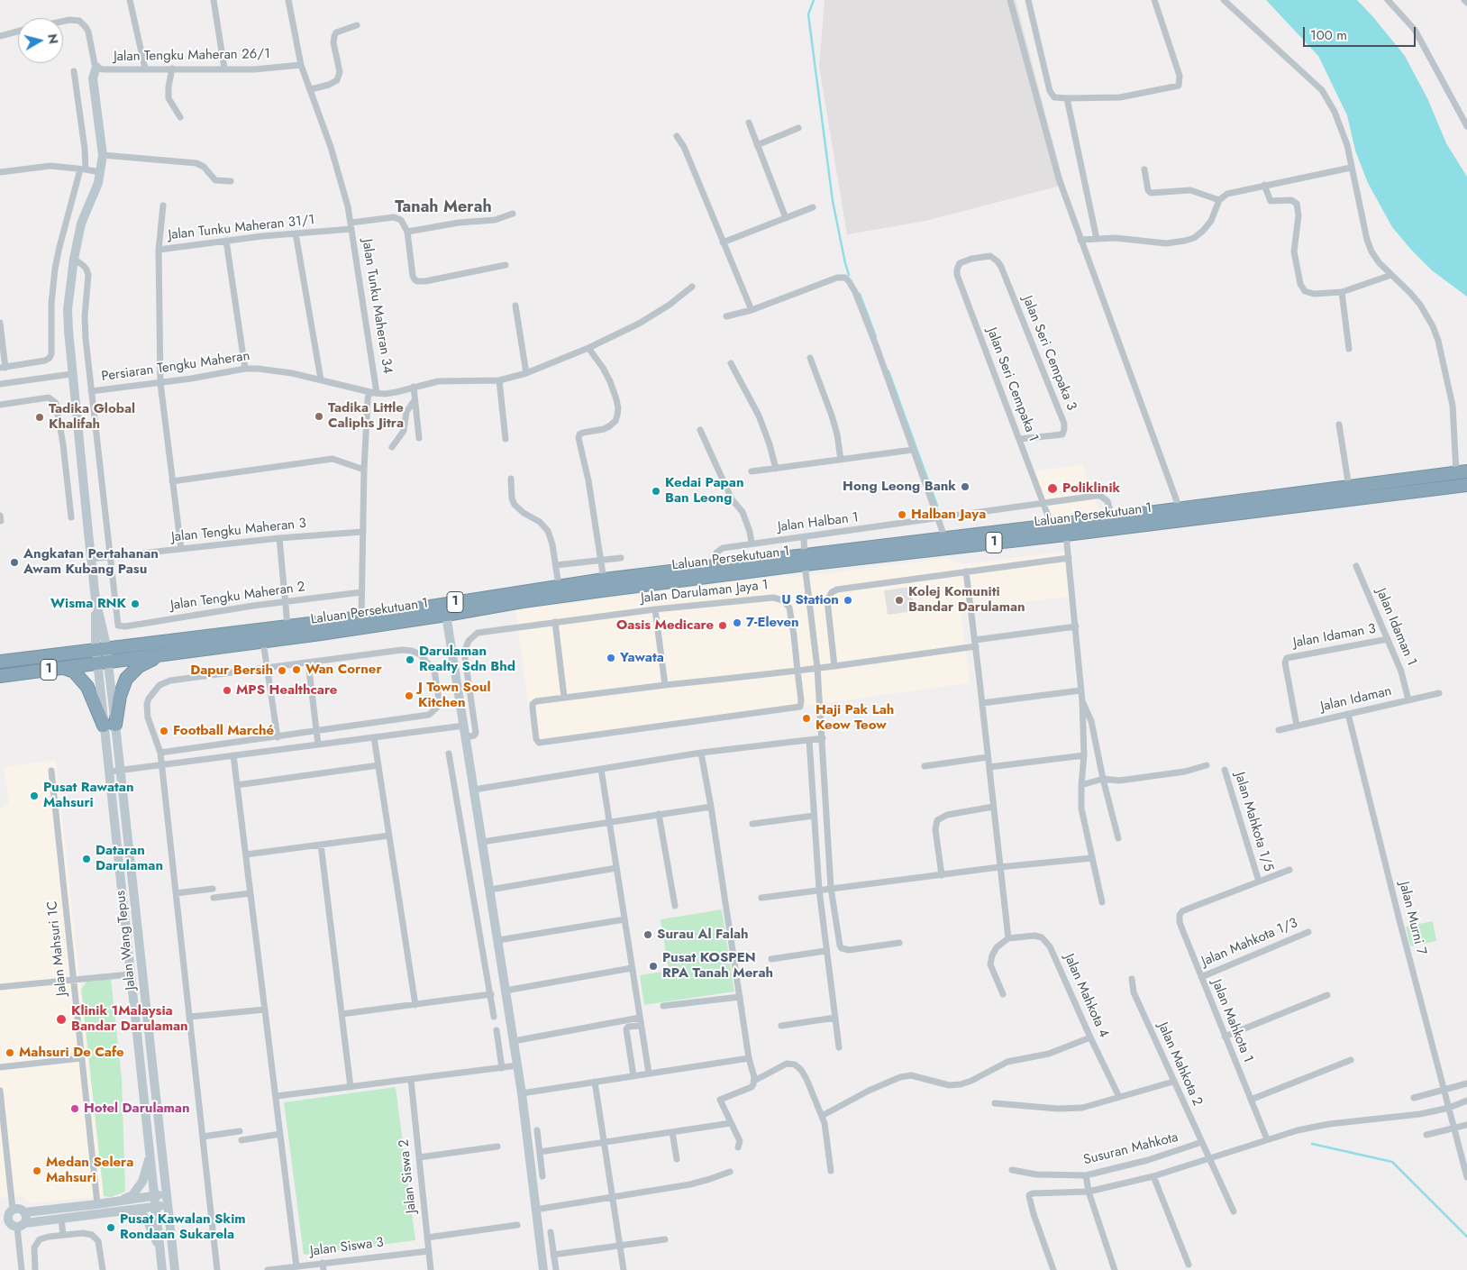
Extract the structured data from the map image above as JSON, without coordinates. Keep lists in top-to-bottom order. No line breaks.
{"streets":{"highway":["Laluan Persekutuan 1","1"],"street":["Jalan Tengku Maheran 26/1","Jalan Tunku Maheran 31/1","Jalan Tunku Maheran 34","Jalan Seri Cempaka 3","Persiaran Tengku Maheran","Jalan Seri Cempaka 1","Jalan Halban 1","Jalan Tengku Maheran 3","Jalan Darulaman Jaya 1","Jalan Tengku Maheran 2","Jalan Idaman 1","Jalan Idaman 3","Jalan Idaman","Jalan Mahkota 1/5","Jalan Murni 7","Jalan Wang Tepus","Jalan Mahkota 1/3","Jalan Mahsuri 1C","Jalan Mahkota 4","Jalan Mahkota 1","Jalan Mahkota 2","Susuran Mahkota","Jalan Siswa 2","Jalan Siswa 3"]},"crossings":[["Jalan Tengku Maheran 26/1","Jalan Tunku Maheran 34"],["Jalan Tengku Maheran 26/1","Jalan Wang Tepus"],["Jalan Tunku Maheran 31/1","Jalan Tunku Maheran 34"],["Jalan Tunku Maheran 31/1","Persiaran Tengku Maheran"],["Jalan Tunku Maheran 31/1","Jalan Tengku Maheran 3"],["Jalan Tunku Maheran 34","Persiaran Tengku Maheran"],["Jalan Tunku Maheran 34","Laluan Persekutuan 1"],["Jalan Tunku Maheran 34","Jalan Tengku Maheran 3"],["Jalan Tunku Maheran 34","Jalan Tengku Maheran 2"],["Jalan Seri Cempaka 3","Jalan Seri Cempaka 1"],["Jalan Seri Cempaka 1","Laluan Persekutuan 1"],["Jalan Seri Cempaka 1","Jalan Halban 1"],["Laluan Persekutuan 1","Jalan Halban 1"],["Laluan Persekutuan 1","Jalan Wang Tepus"],["Jalan Tengku Maheran 3","Jalan Tengku Maheran 2"],["Jalan Tengku Maheran 3","Jalan Wang Tepus"],["Jalan Idaman 1","Jalan Idaman 3"],["Jalan Idaman 1","Jalan Idaman"],["Jalan Idaman 3","Jalan Idaman"],["Jalan Idaman","Jalan Murni 7"],["Jalan Mahkota 1/5","Jalan Mahkota 1"],["Jalan Mahkota 1/3","Jalan Mahkota 1"],["Jalan Mahkota 2","Susuran Mahkota"],["Jalan Siswa 2","Jalan Siswa 3"]],"districts":["Tanah Merah"],"places":["Tadika Little Caliphs Jitra","Tadika Global Khalifah","Hong Leong Bank","Poliklinik","Kedai Papan Ban Leong","Halban Jaya","Angkatan Pertahanan Awam Kubang Pasu","U Station","Kolej Komuniti Bandar Darulaman","Wisma RNK","7-Eleven","Oasis Medicare","Yawata","Darulaman Realty Sdn Bhd","Wan Corner","Dapur Bersih","MPS Healthcare","J Town Soul Kitchen","Haji Pak Lah Keow Teow","Football Marché","Pusat Rawatan Mahsuri","Dataran Darulaman","Surau Al Falah","Pusat KOSPEN RPA Tanah Merah","Klinik 1Malaysia Bandar Darulaman","Mahsuri De Cafe","Hotel Darulaman","Medan Selera Mahsuri","Pusat Kawalan Skim Rondaan Sukarela"],"scale_bar":"100 m","north":"right"}
